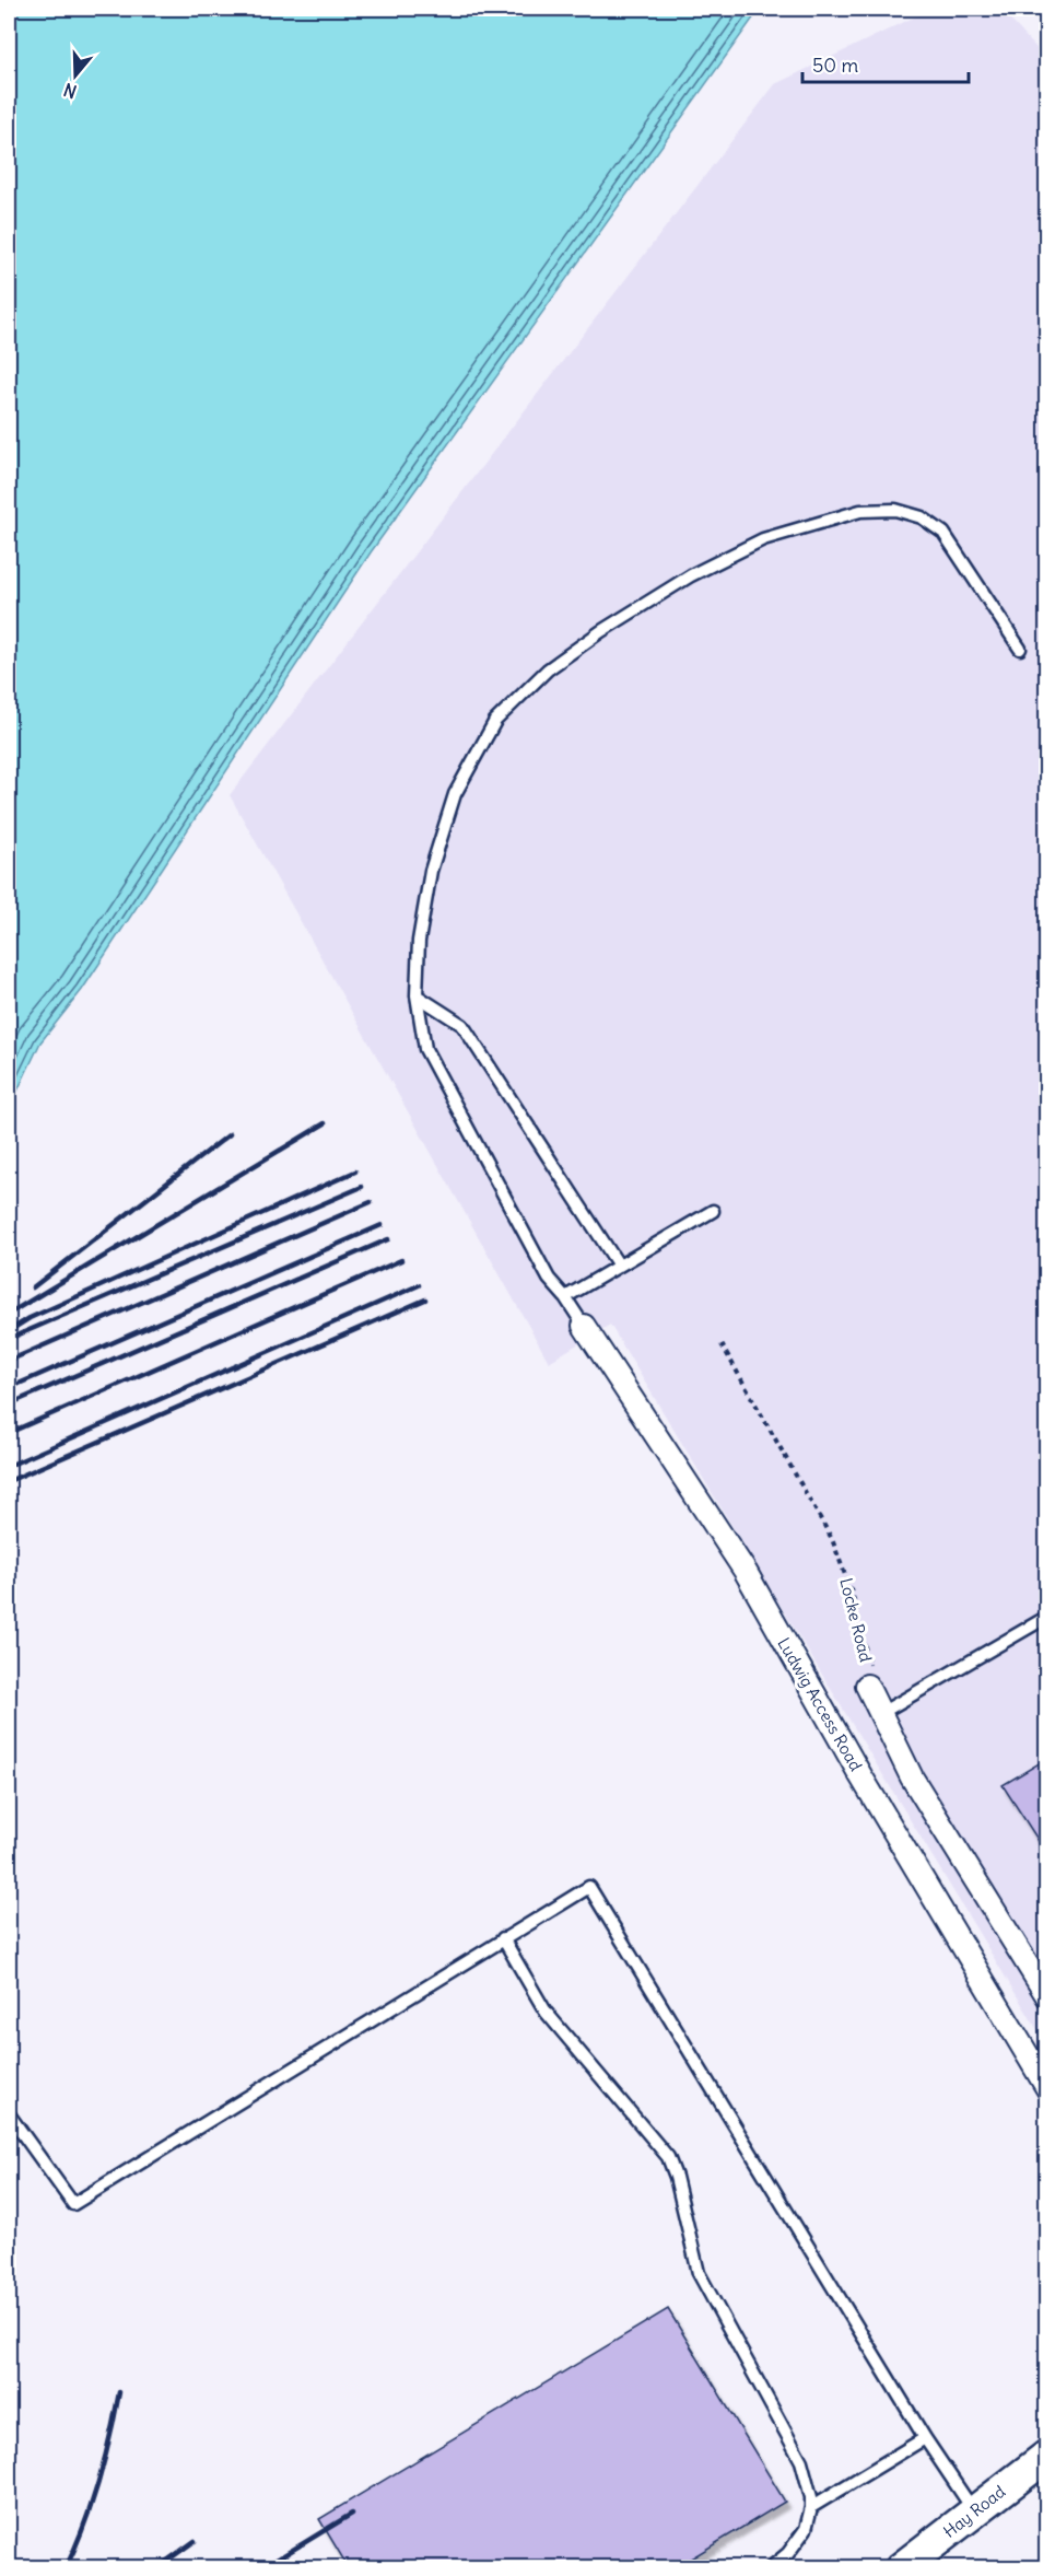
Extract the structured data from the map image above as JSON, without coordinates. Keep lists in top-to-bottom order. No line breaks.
{"streets":{"main road":["Hay Road"],"street":["Locke Road","Ludwig Access Road"]},"scale_bar":"50 m","north":"bottom"}
